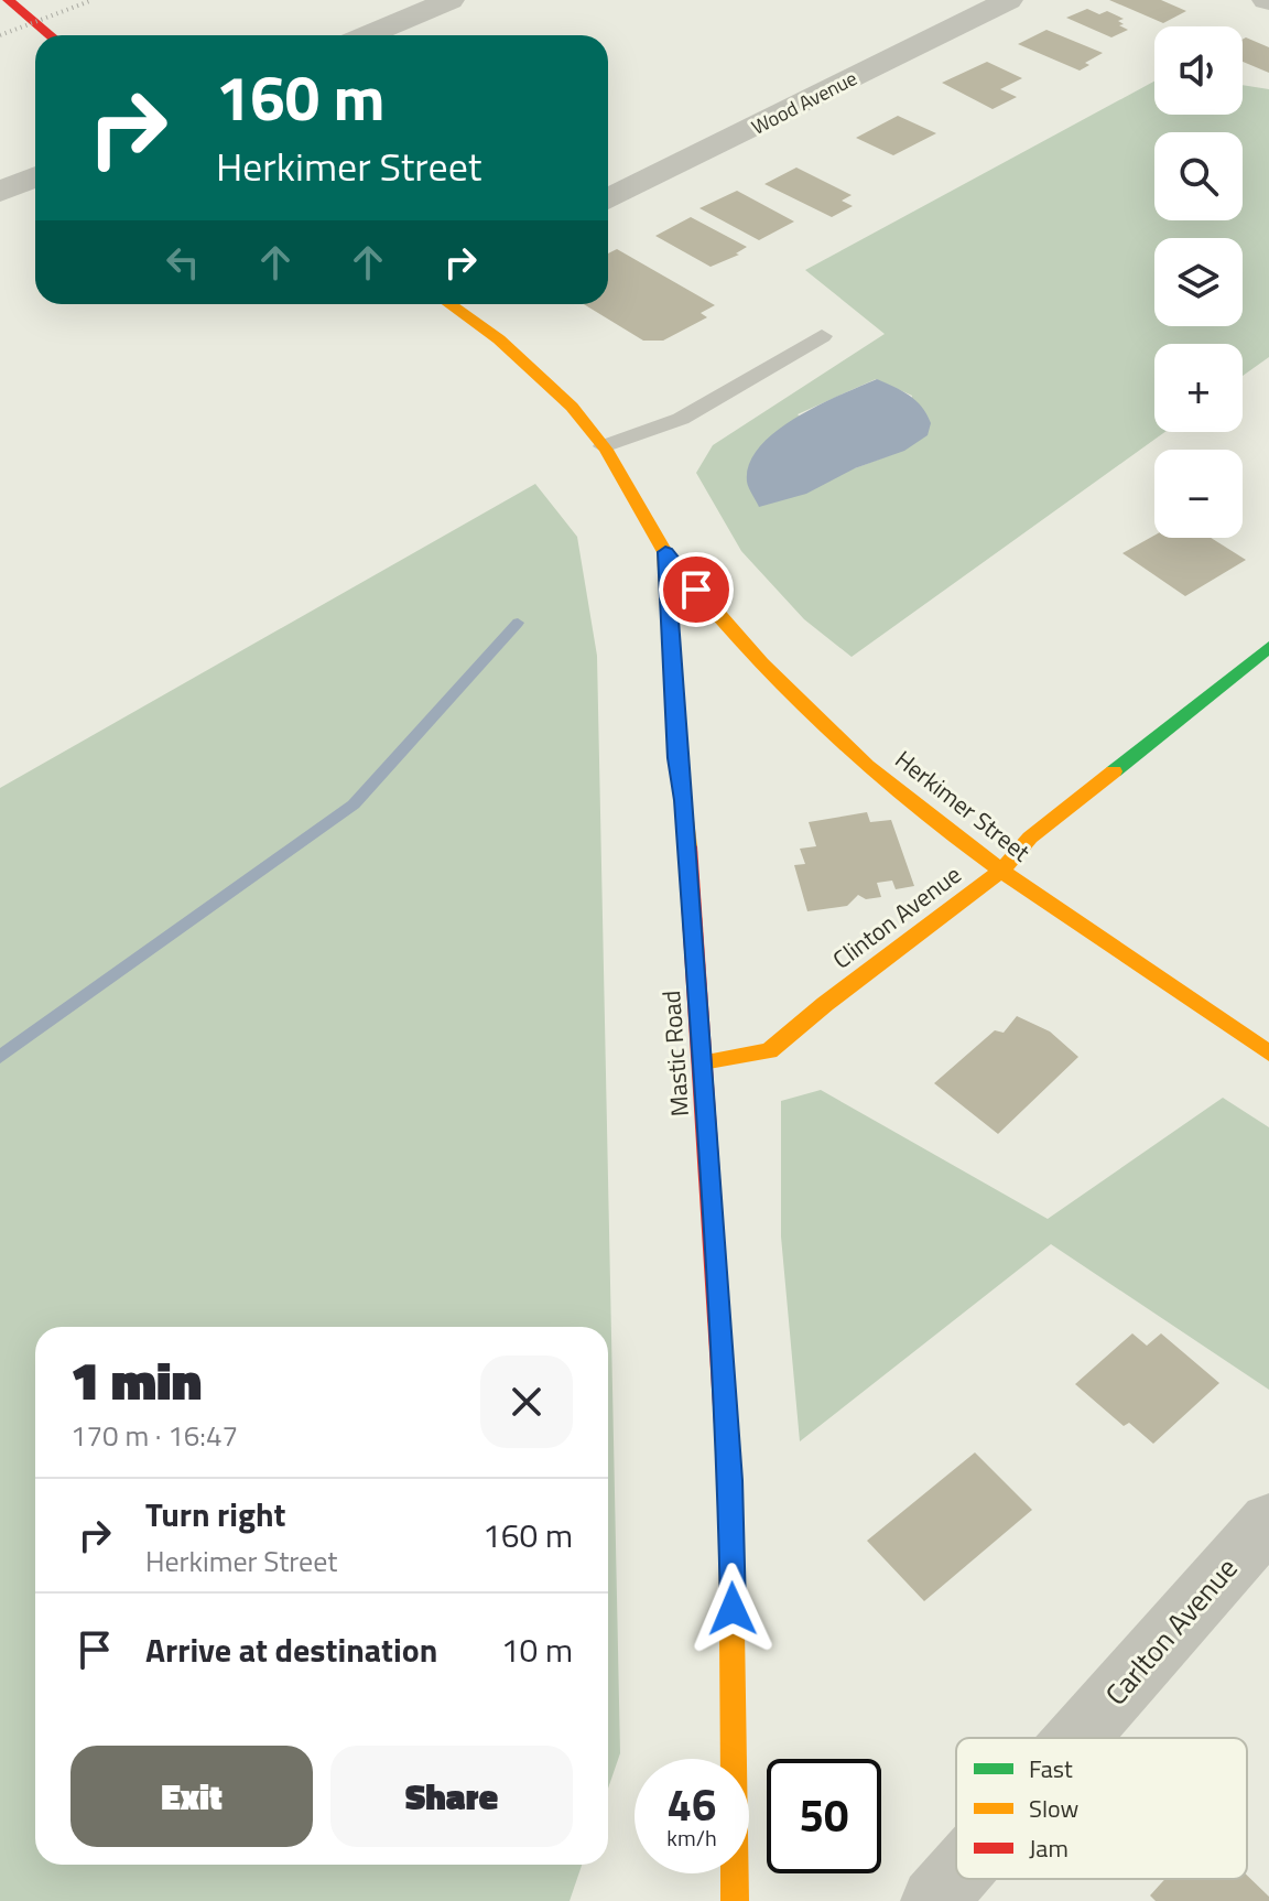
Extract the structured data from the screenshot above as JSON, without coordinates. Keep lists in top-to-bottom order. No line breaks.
{"streets":{"main road":["Herkimer Street","Clinton Avenue","Mastic Road"],"street":["Wood Avenue","Carlton Avenue"]},"crossings":[["Herkimer Street","Clinton Avenue"],["Herkimer Street","Mastic Road"],["Clinton Avenue","Mastic Road"]],"legend":["Fast","Slow","Jam"],"page":{"map_buttons":["+","−"],"turn":["160 m","Herkimer Street"],"heading":["1 min","170 m · 16:47"],"list":[{"name":"Turn right","note":"Herkimer Street","value":"160 m"},{"name":"Arrive at destination","value":"10 m"}],"buttons":["Exit","Share"],"speed":"46 km/h","limit":"50"}}
